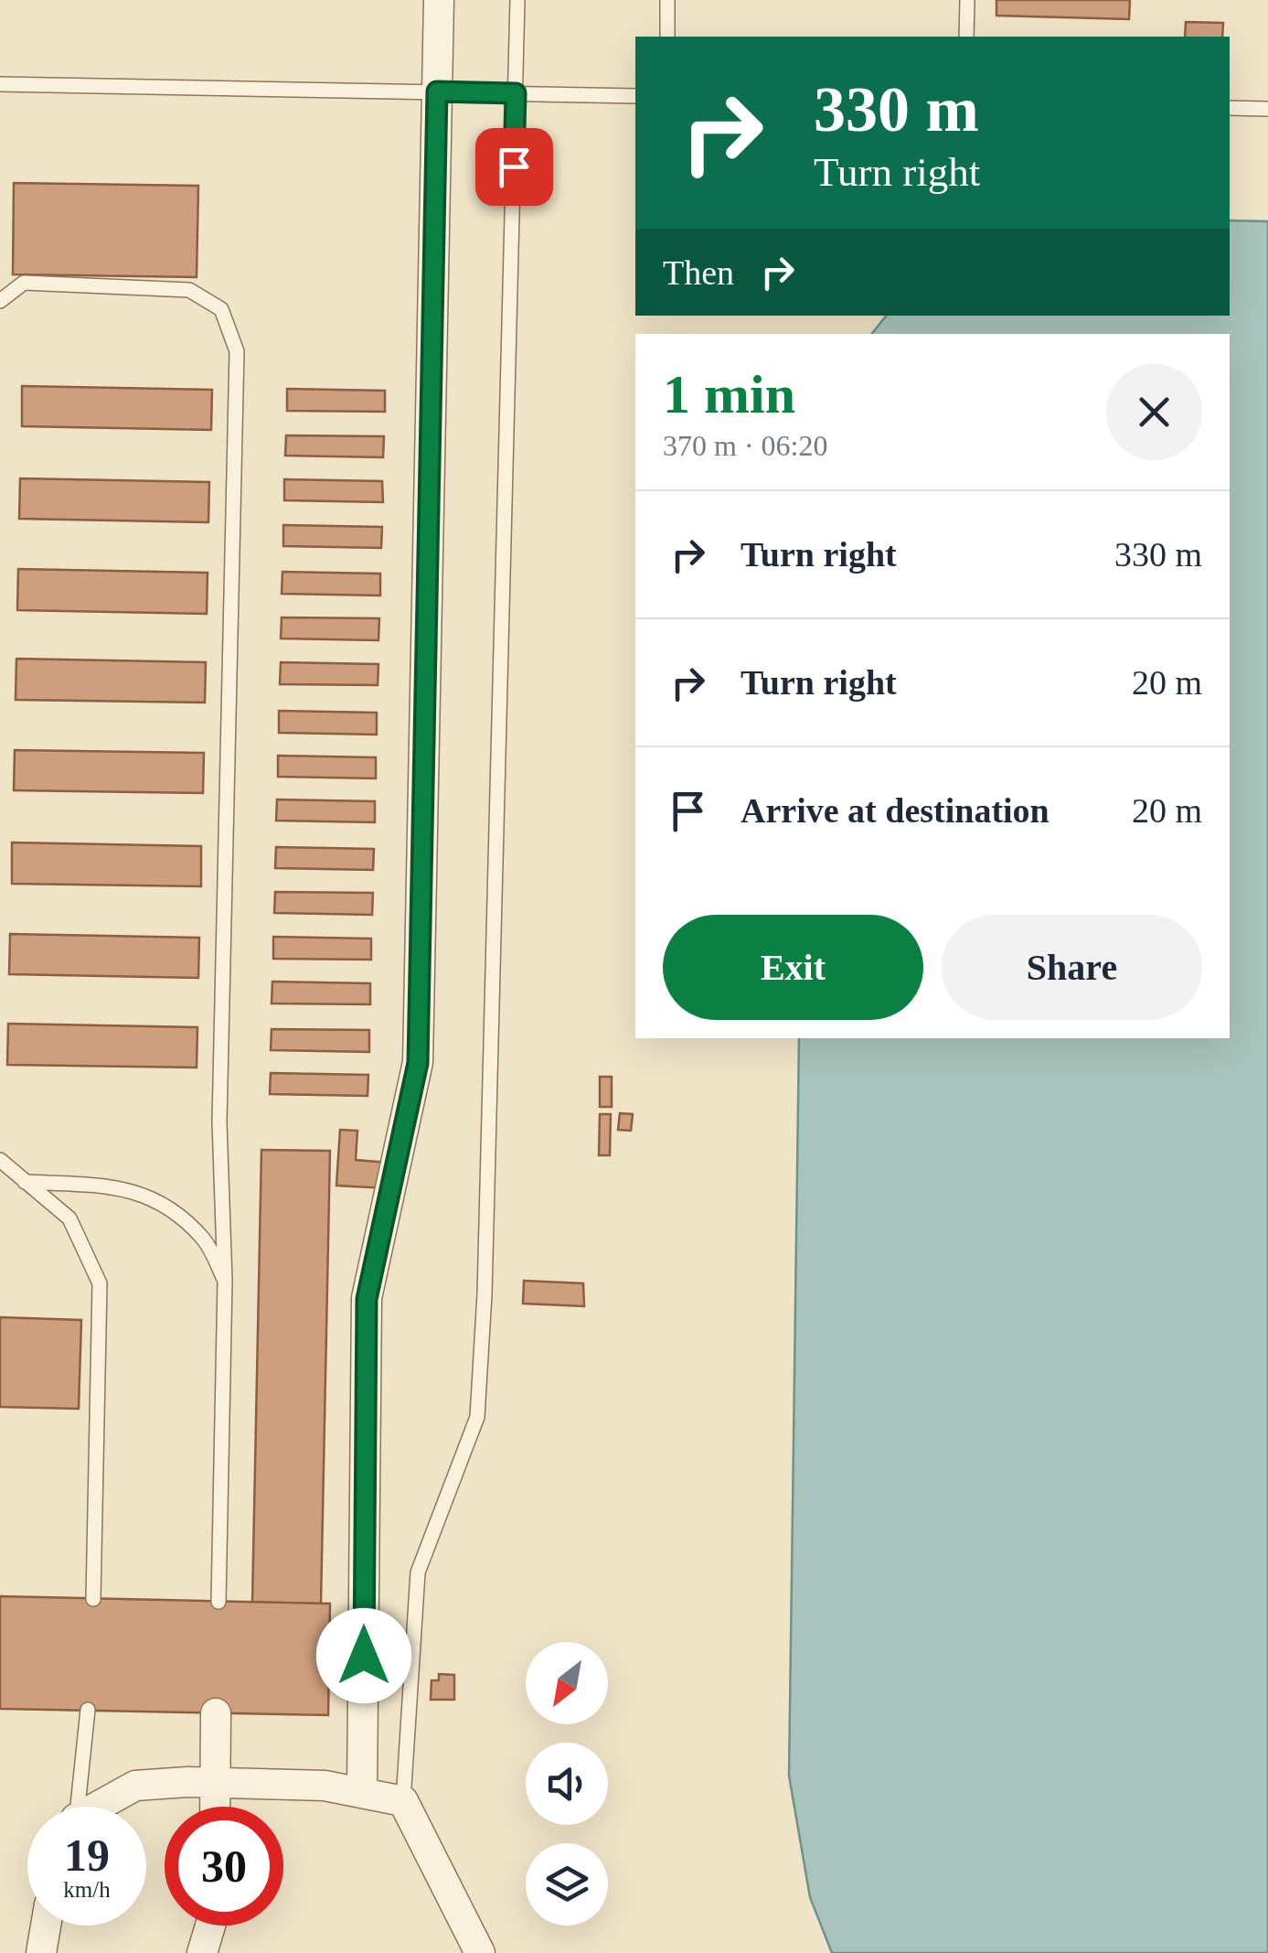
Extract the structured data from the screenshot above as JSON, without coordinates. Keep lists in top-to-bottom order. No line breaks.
{"north":"bottom left","page":{"turn":["330 m","Turn right"],"then":"Then","heading":["1 min","370 m · 06:20"],"list":[{"name":"Turn right","value":"330 m"},{"name":"Turn right","value":"20 m"},{"name":"Arrive at destination","value":"20 m"}],"buttons":["Exit","Share"],"speed":"19 km/h","limit":"30"}}
